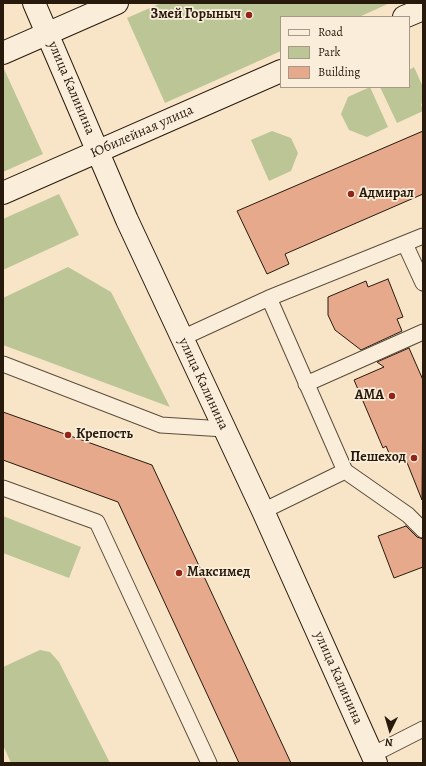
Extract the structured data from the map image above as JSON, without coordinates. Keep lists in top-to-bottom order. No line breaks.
{"streets":{"main road":["улица Калинина","Юбилейная улица"]},"crossings":[["улица Калинина","Юбилейная улица"]],"places":["Змей Горыныч","Адмирал","АМА","Крепость","Пешеход","Максимед"],"legend":["Road","Park","Building"],"north":"bottom"}
